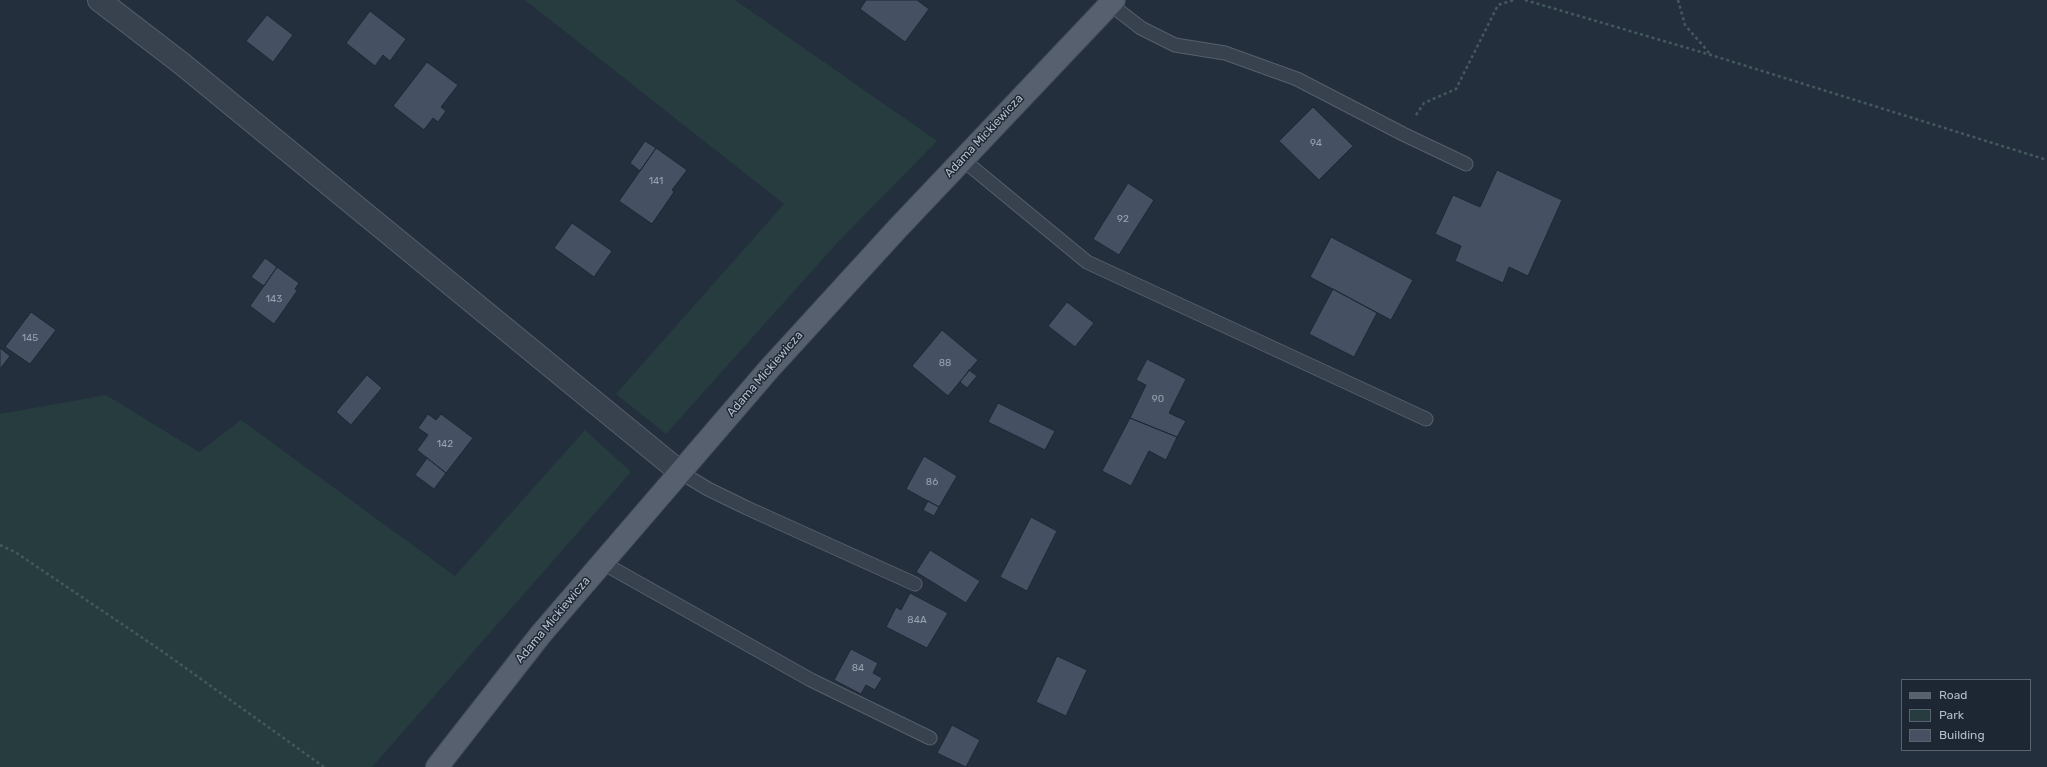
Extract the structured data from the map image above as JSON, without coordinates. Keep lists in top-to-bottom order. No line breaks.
{"streets":{"main road":["Adama Mickiewicza"]},"house_numbers":["94","141","92","143","145","88","90","142","86","84A","84"],"legend":["Road","Park","Building"]}
